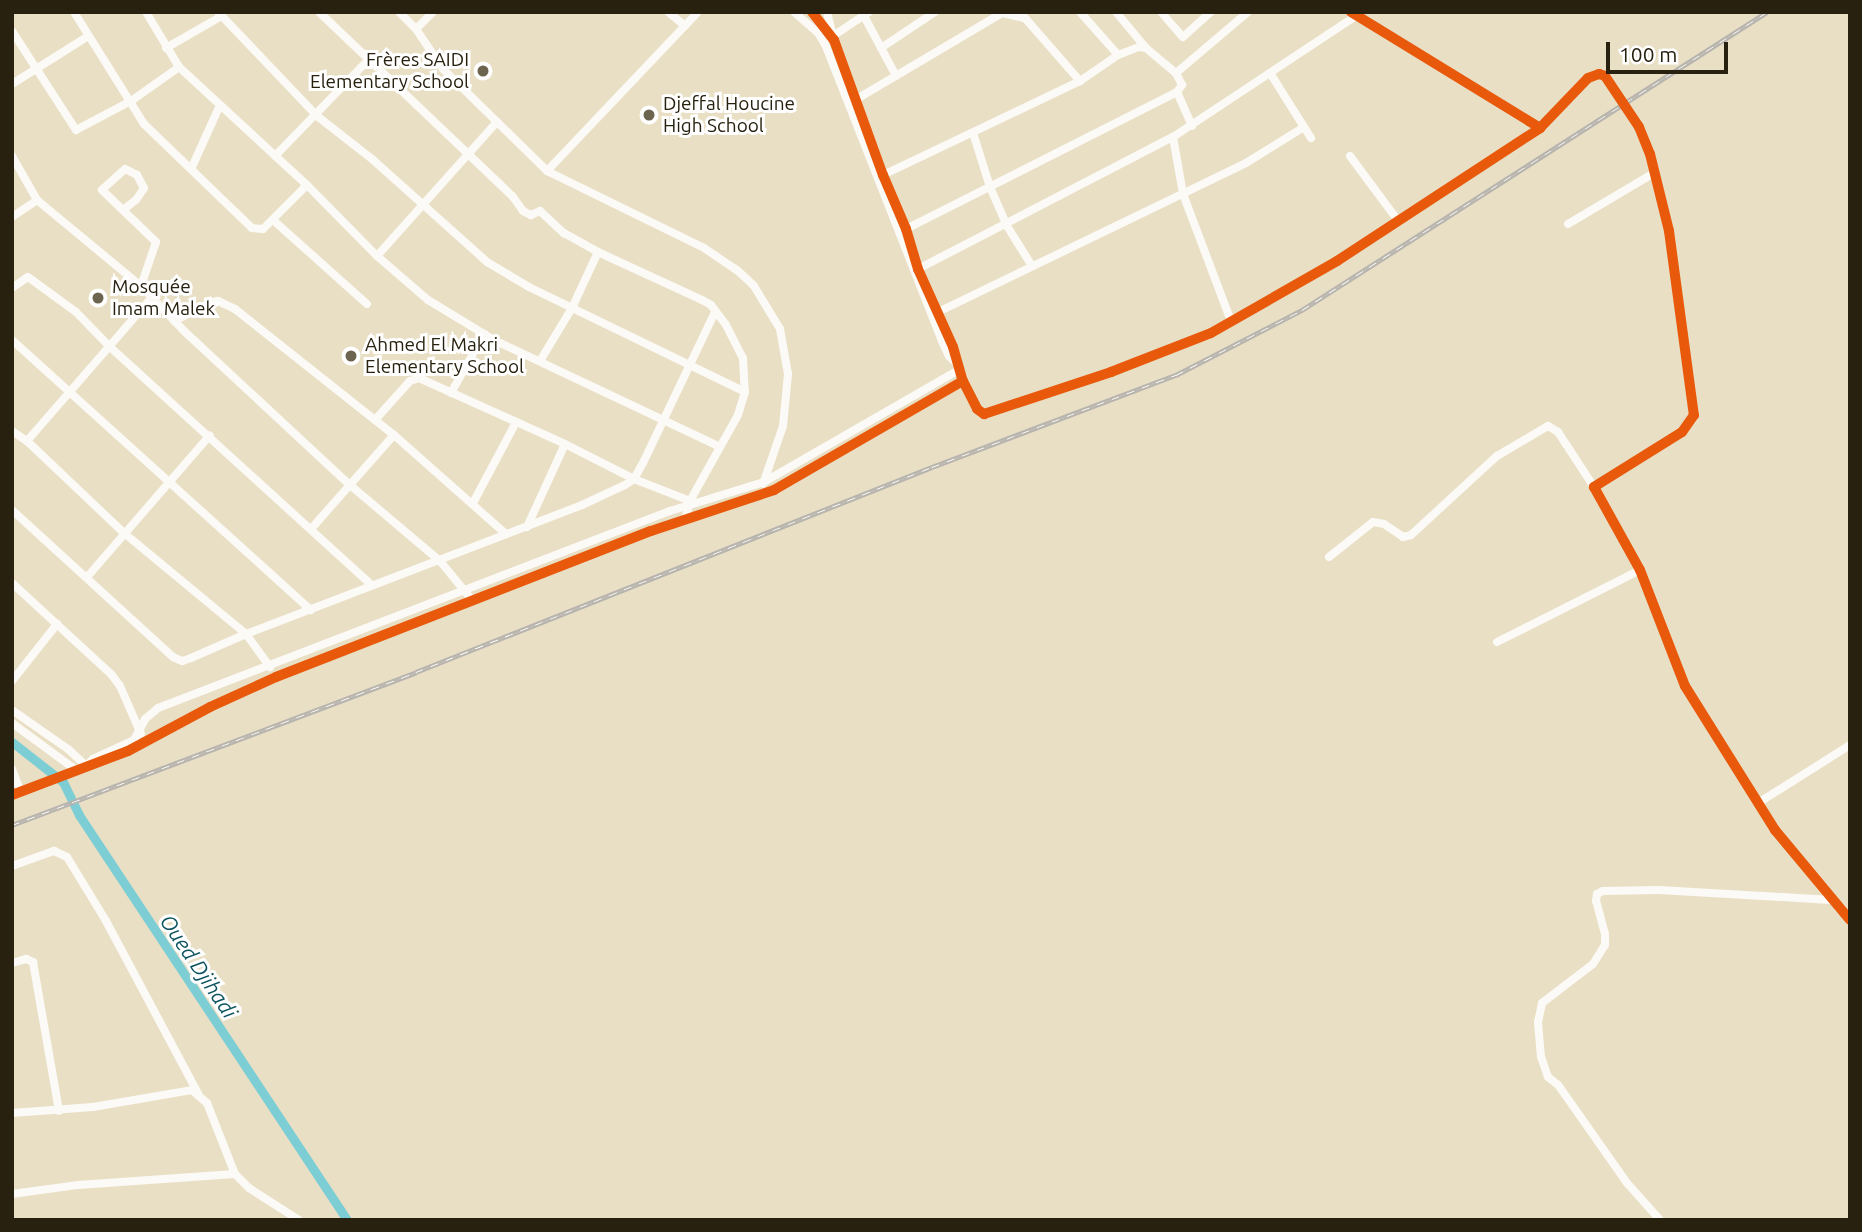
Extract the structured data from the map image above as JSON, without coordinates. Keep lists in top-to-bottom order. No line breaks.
{"water":["Oued Djihadi"],"places":["Frères SAIDI Elementary School","Djeffal Houcine High School","Mosquée Imam Malek","Ahmed El Makri Elementary School"],"scale_bar":"100 m"}
